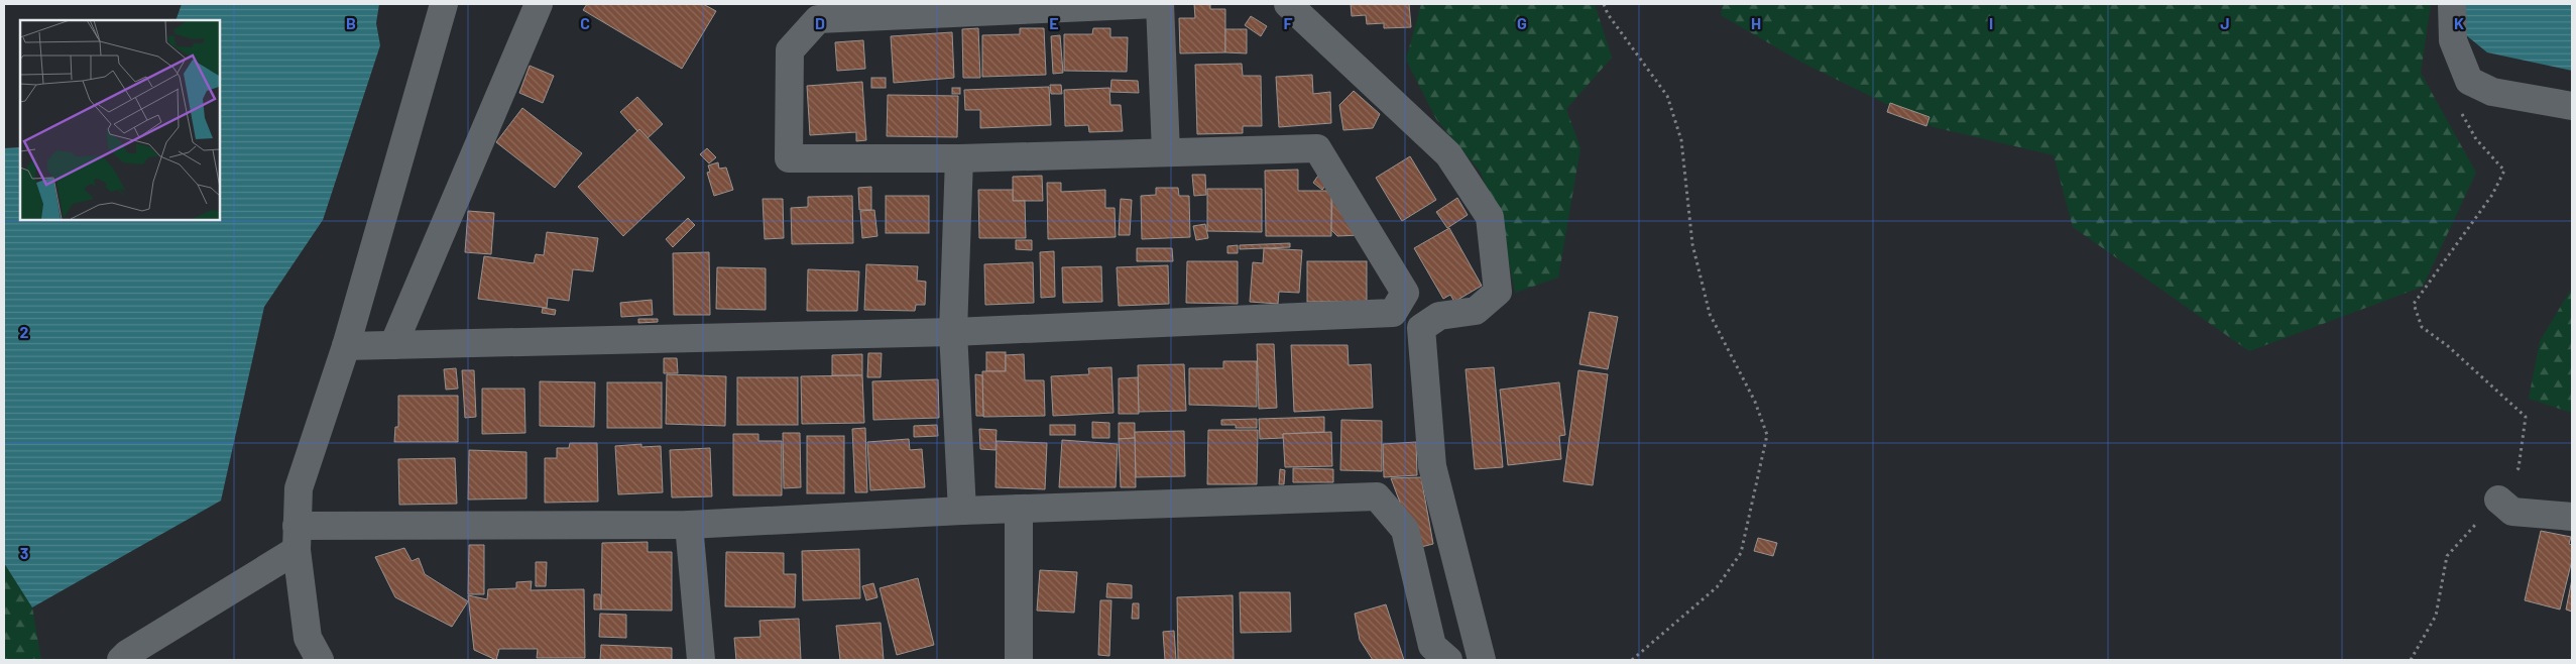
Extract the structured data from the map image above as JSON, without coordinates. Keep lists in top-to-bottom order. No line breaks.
{"grid":{"columns":["B","C","D","E","F","G","H","I","J","K"],"rows":["2","3"]}}
